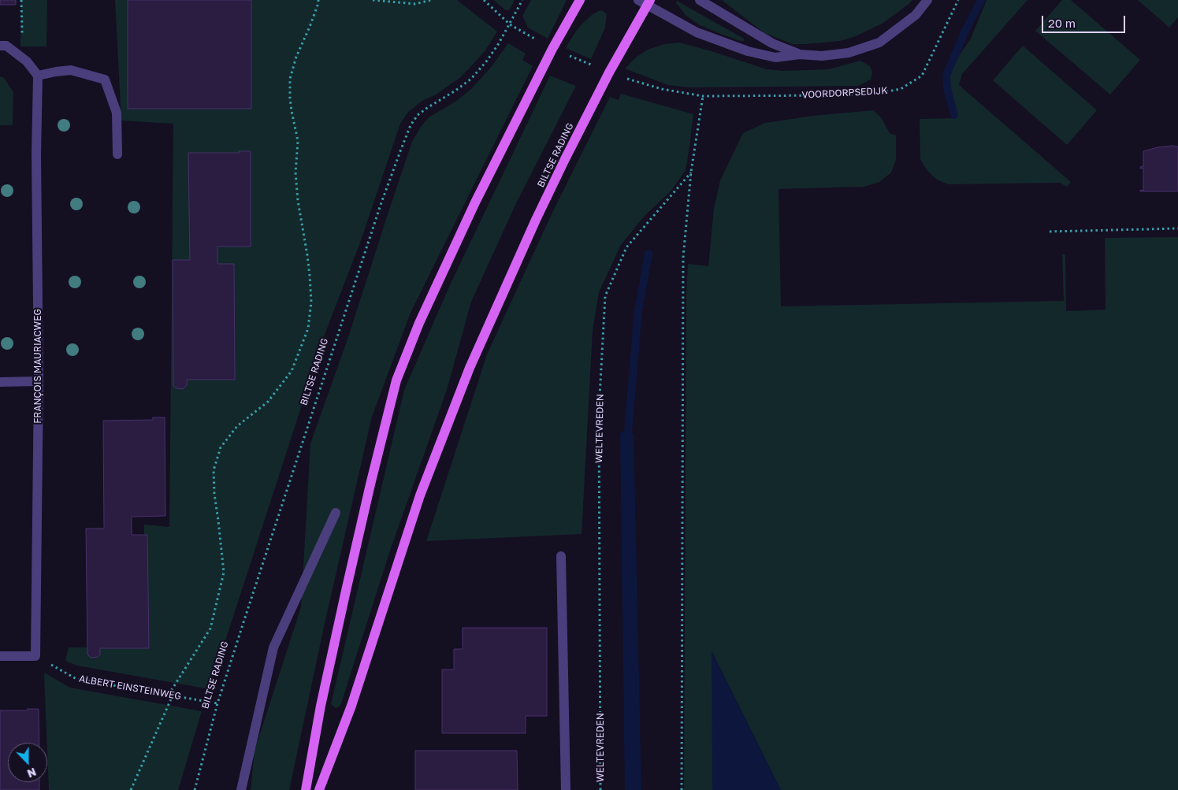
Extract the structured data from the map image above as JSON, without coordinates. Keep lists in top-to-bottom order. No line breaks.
{"streets":{"main road":["BILTSE RADING"],"street":["FRANÇOIS MAURIACWEG"],"path":["VOORDORPSEDIJK","WELTEVREDEN","ALBERT EINSTEINWEG"]},"crossings":[["VOORDORPSEDIJK","WELTEVREDEN"],["BILTSE RADING","ALBERT EINSTEINWEG"],["FRANÇOIS MAURIACWEG","ALBERT EINSTEINWEG"]],"scale_bar":"20 m","north":"bottom"}
